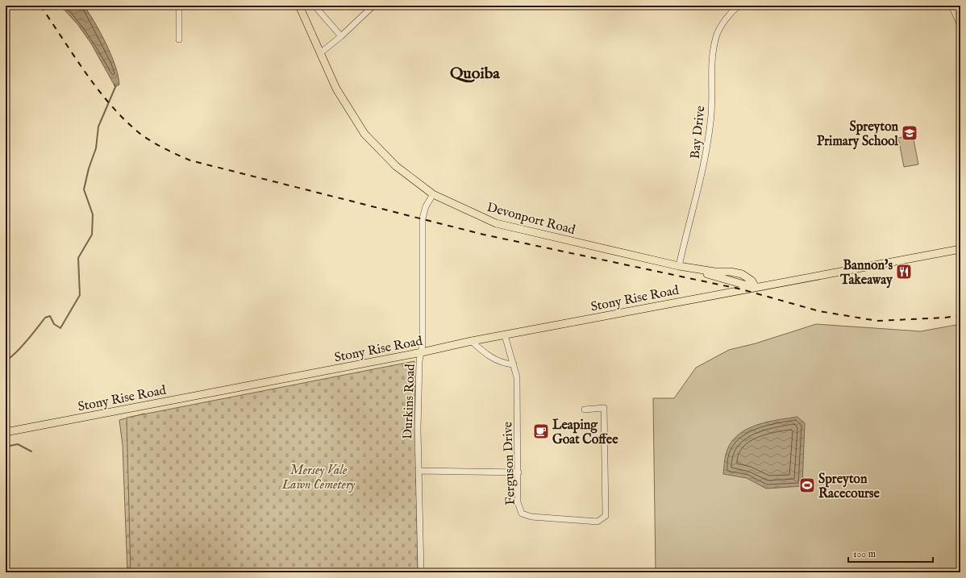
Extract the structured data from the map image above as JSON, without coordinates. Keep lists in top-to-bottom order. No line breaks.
{"streets":{"main road":["Devonport Road","Stony Rise Road"],"street":["Bay Drive","Durkins Road","Ferguson Drive"]},"crossings":[["Bay Drive","Devonport Road"],["Devonport Road","Stony Rise Road"],["Devonport Road","Durkins Road"],["Stony Rise Road","Durkins Road"],["Stony Rise Road","Ferguson Drive"]],"districts":["Quoiba"],"parks":["Mersey Vale Lawn Cemetery"],"places":{"school or university":["Spreyton Primary School"],"restaurant":["Bannon's Takeaway"],"cafe":["Leaping Goat Coffee"],"sports":["Spreyton Racecourse"]},"scale_bar":"100 m"}
